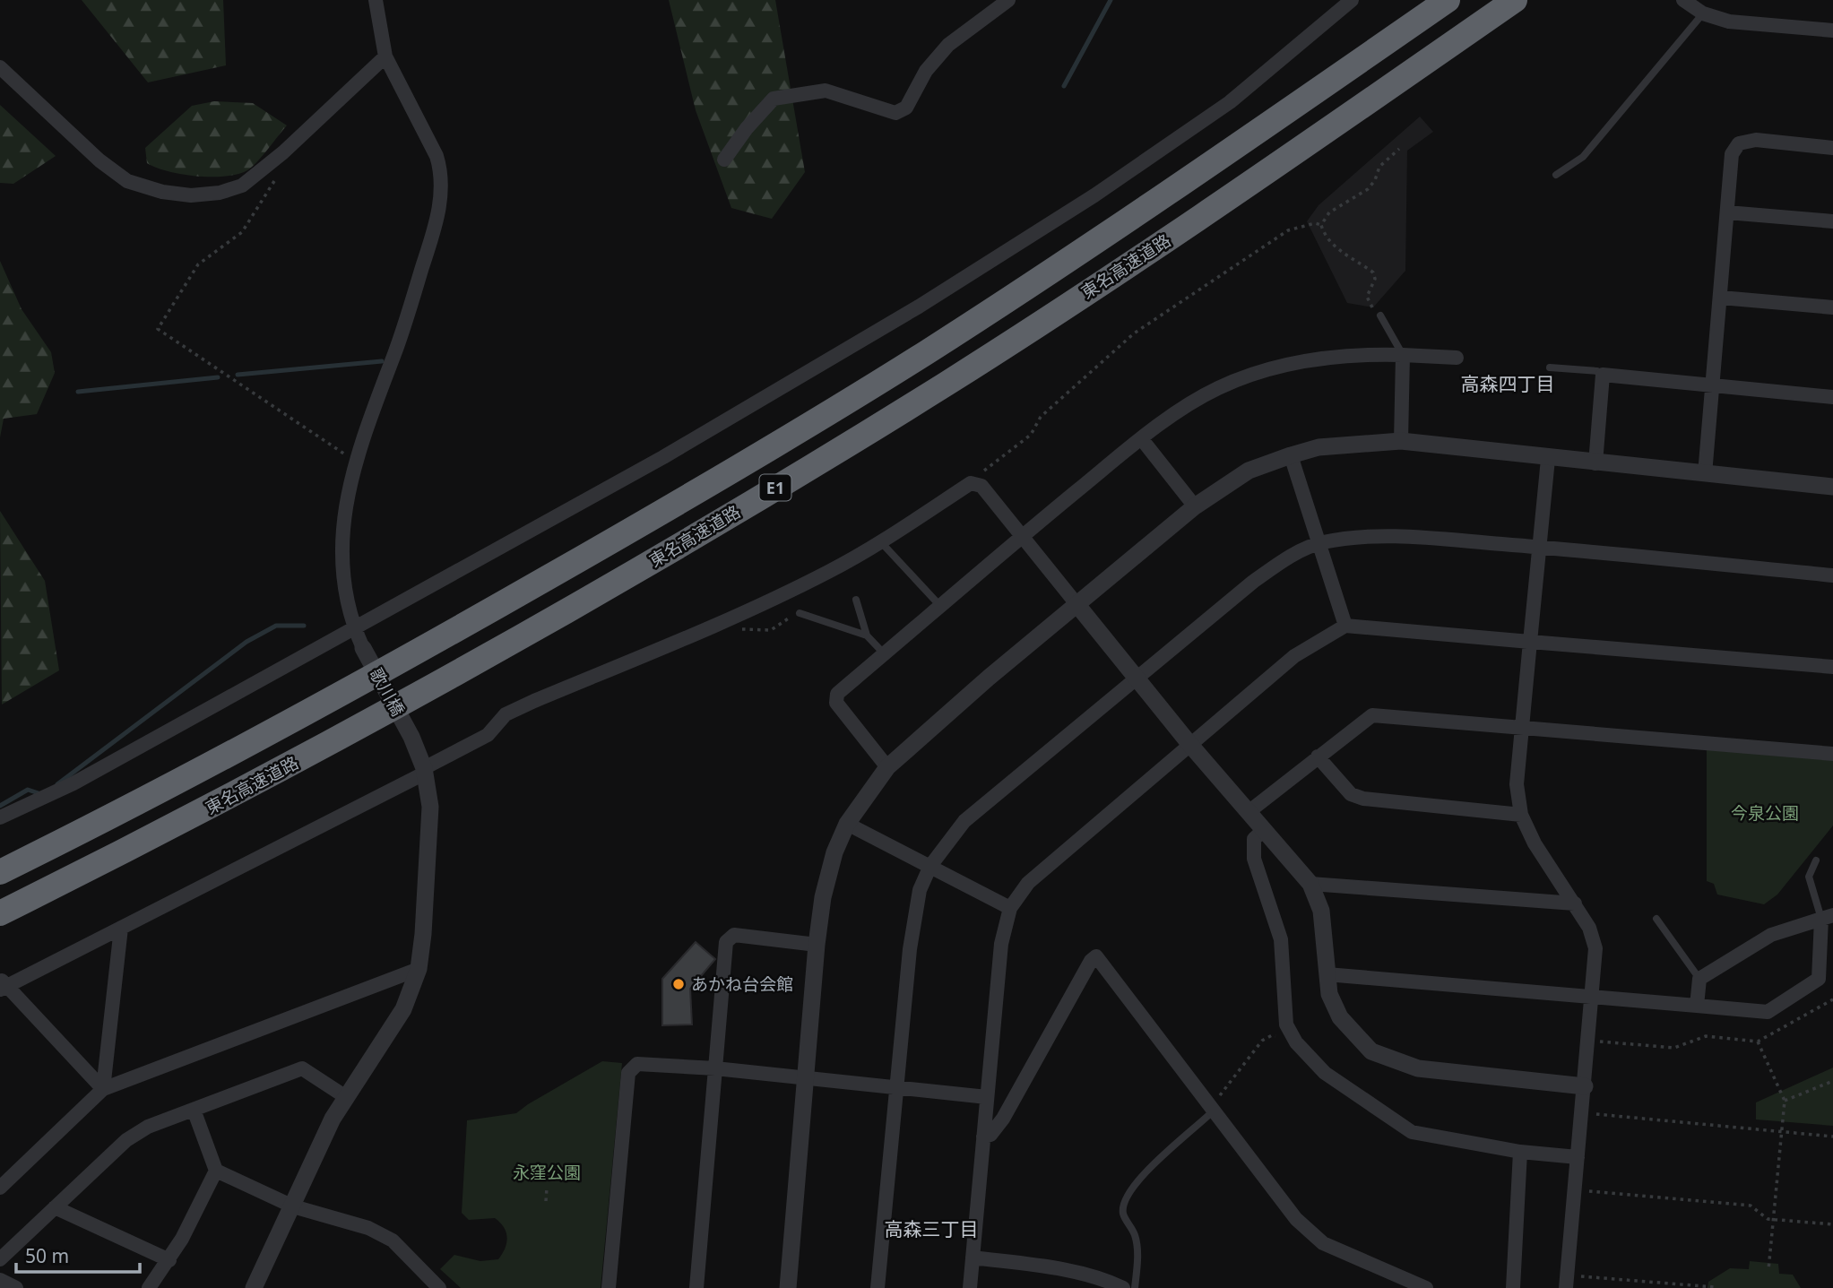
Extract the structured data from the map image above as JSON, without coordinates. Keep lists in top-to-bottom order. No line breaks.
{"streets":{"highway":["東名高速道路","E1"],"street":["歌川橋"]},"districts":["高森四丁目","高森三丁目"],"parks":["今泉公園","永窪公園"],"places":["あかね台会館"],"scale_bar":"50 m"}
